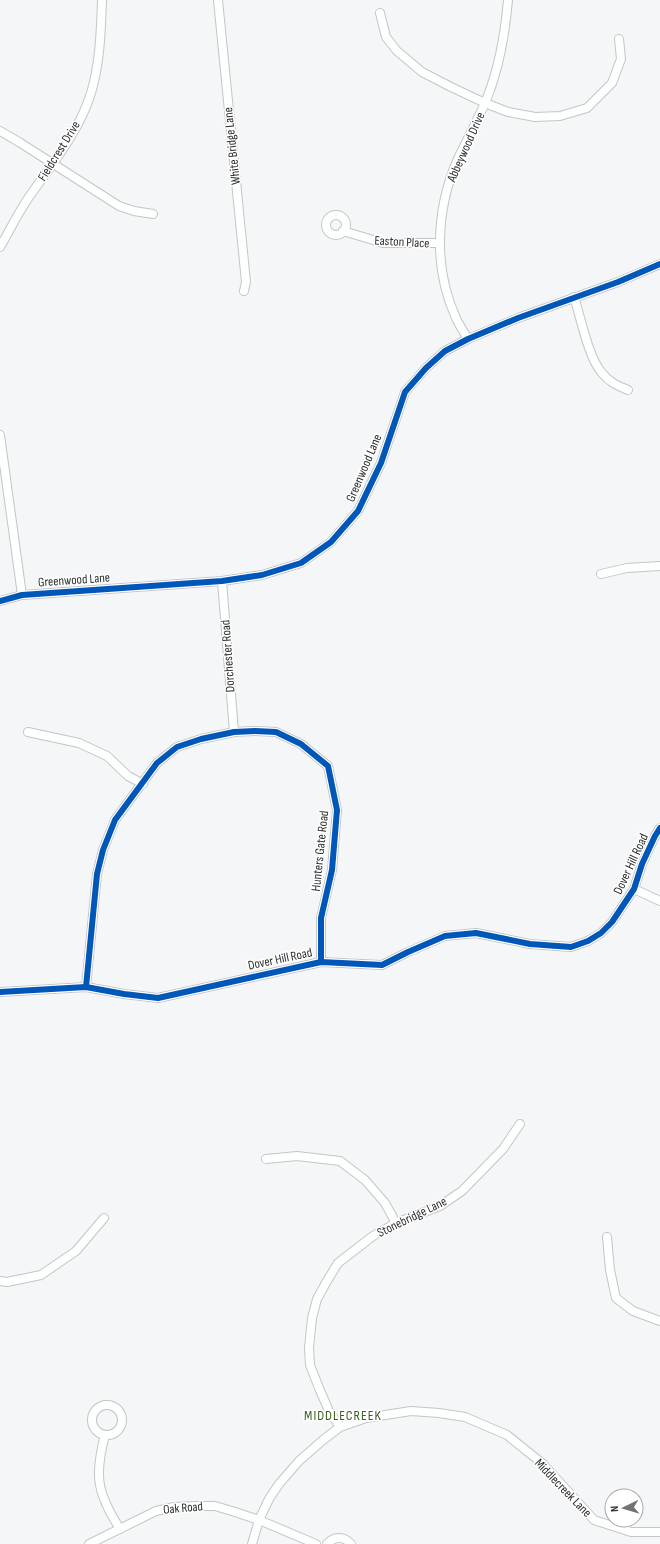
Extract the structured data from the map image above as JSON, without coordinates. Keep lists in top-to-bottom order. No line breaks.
{"streets":{"street":["White Bridge Lane","Abbeywood Drive","Fieldcrest Drive","Easton Place","Greenwood Lane","Dorchester Road","Hunters Gate Road","Dover Hill Road","Stonebridge Lane","Middlecreek Lane","Oak Road"]},"crossings":[["Abbeywood Drive","Easton Place"],["Abbeywood Drive","Greenwood Lane"],["Greenwood Lane","Dorchester Road"],["Dorchester Road","Hunters Gate Road"],["Hunters Gate Road","Dover Hill Road"],["Stonebridge Lane","Middlecreek Lane"],["Middlecreek Lane","Oak Road"]],"districts":["MIDDLECREEK"],"north":"left"}
